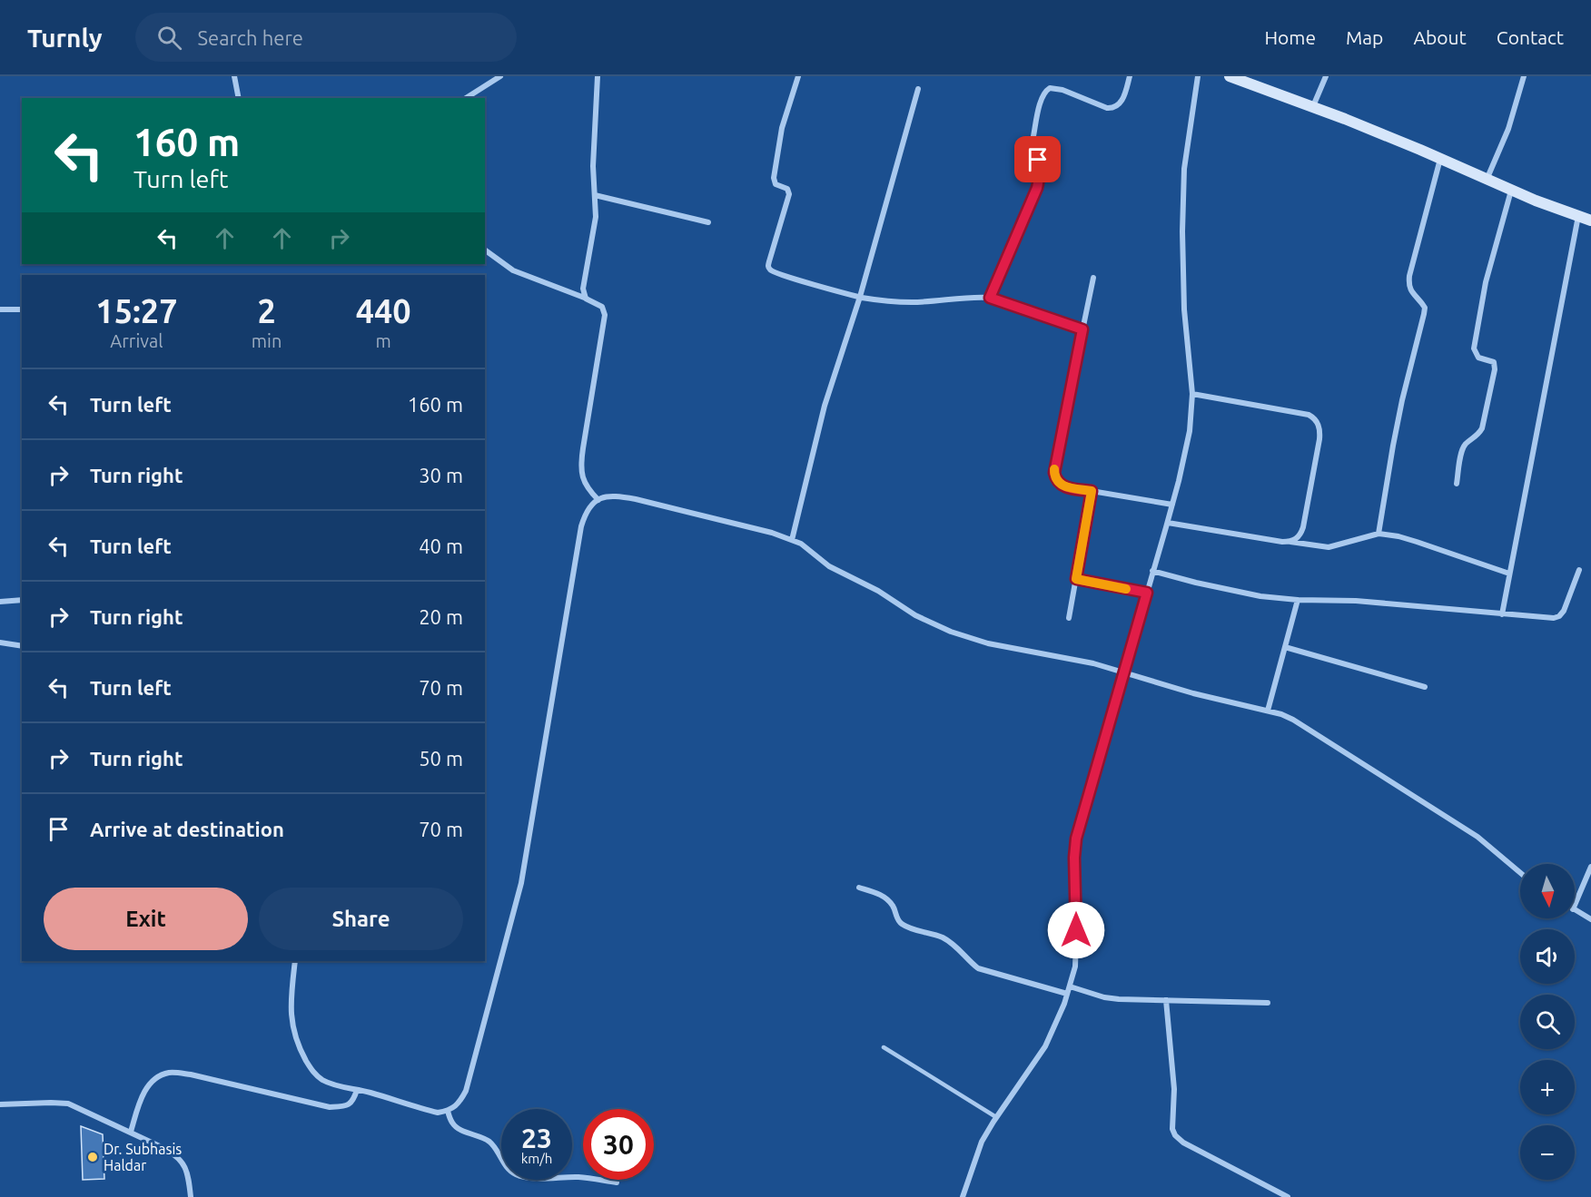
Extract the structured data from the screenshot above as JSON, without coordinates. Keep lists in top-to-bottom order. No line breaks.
{"places":["Dr. Subhasis Haldar"],"north":"bottom","page":{"header":"Turnly","search":"Search here","nav":["Home","Map","About","Contact"],"turn":["160 m","Turn left"],"eta":["15:27","Arrival","2","min","440","m"],"list":[{"name":"Turn left","value":"160 m"},{"name":"Turn right","value":"30 m"},{"name":"Turn left","value":"40 m"},{"name":"Turn right","value":"20 m"},{"name":"Turn left","value":"70 m"},{"name":"Turn right","value":"50 m"},{"name":"Arrive at destination","value":"70 m"}],"map_buttons":["+","−"],"buttons":["Exit","Share"],"speed":"23 km/h","limit":"30"}}
